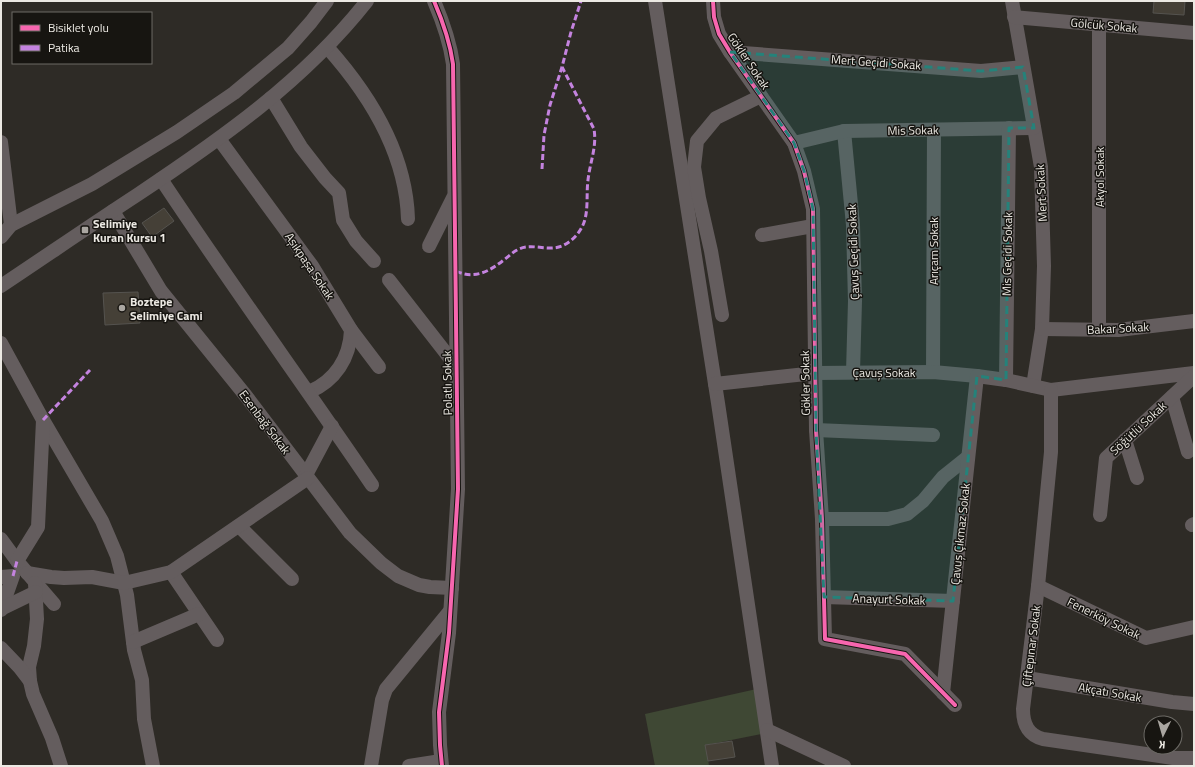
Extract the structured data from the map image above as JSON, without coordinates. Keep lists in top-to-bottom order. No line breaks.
{"streets":{"street":["Gölcük Sokak","Gökler Sokak","Mert Geçidi Sokak","Mis Sokak","Akyol Sokak","Mert Sokak","Arıçam Sokak","Çavuş Geçidi Sokak","Mis Geçidi Sokak","Aşıkpaşa Sokak","Bakar Sokak","Çavuş Sokak","Polatlı Sokak","Esenbağ Sokak","Söğütlü Sokak","Çavuş Çıkmaz Sokak","Anayurt Sokak","Fenerköy Sokak","Çiftepınar Sokak","Akçatı Sokak"]},"crossings":[["Gölcük Sokak","Akyol Sokak"],["Gölcük Sokak","Mert Sokak"],["Gökler Sokak","Mert Geçidi Sokak"],["Gökler Sokak","Mis Sokak"],["Gökler Sokak","Çavuş Sokak"],["Gökler Sokak","Çavuş Çıkmaz Sokak"],["Gökler Sokak","Anayurt Sokak"],["Mert Geçidi Sokak","Mert Sokak"],["Mis Sokak","Mert Sokak"],["Mis Sokak","Arıçam Sokak"],["Mis Sokak","Çavuş Geçidi Sokak"],["Mis Sokak","Mis Geçidi Sokak"],["Akyol Sokak","Bakar Sokak"],["Mert Sokak","Bakar Sokak"],["Mert Sokak","Çavuş Sokak"],["Arıçam Sokak","Çavuş Sokak"],["Çavuş Geçidi Sokak","Çavuş Sokak"],["Mis Geçidi Sokak","Çavuş Sokak"],["Çavuş Sokak","Çavuş Çıkmaz Sokak"],["Çavuş Sokak","Çiftepınar Sokak"],["Polatlı Sokak","Esenbağ Sokak"],["Çavuş Çıkmaz Sokak","Anayurt Sokak"],["Fenerköy Sokak","Çiftepınar Sokak"],["Çiftepınar Sokak","Akçatı Sokak"]],"places":{"transit":["Selimiye Kuran Kursu 1"],"other":["Boztepe Selimiye Cami"]},"legend":["Bisiklet yolu","Patika"],"north":"bottom"}
